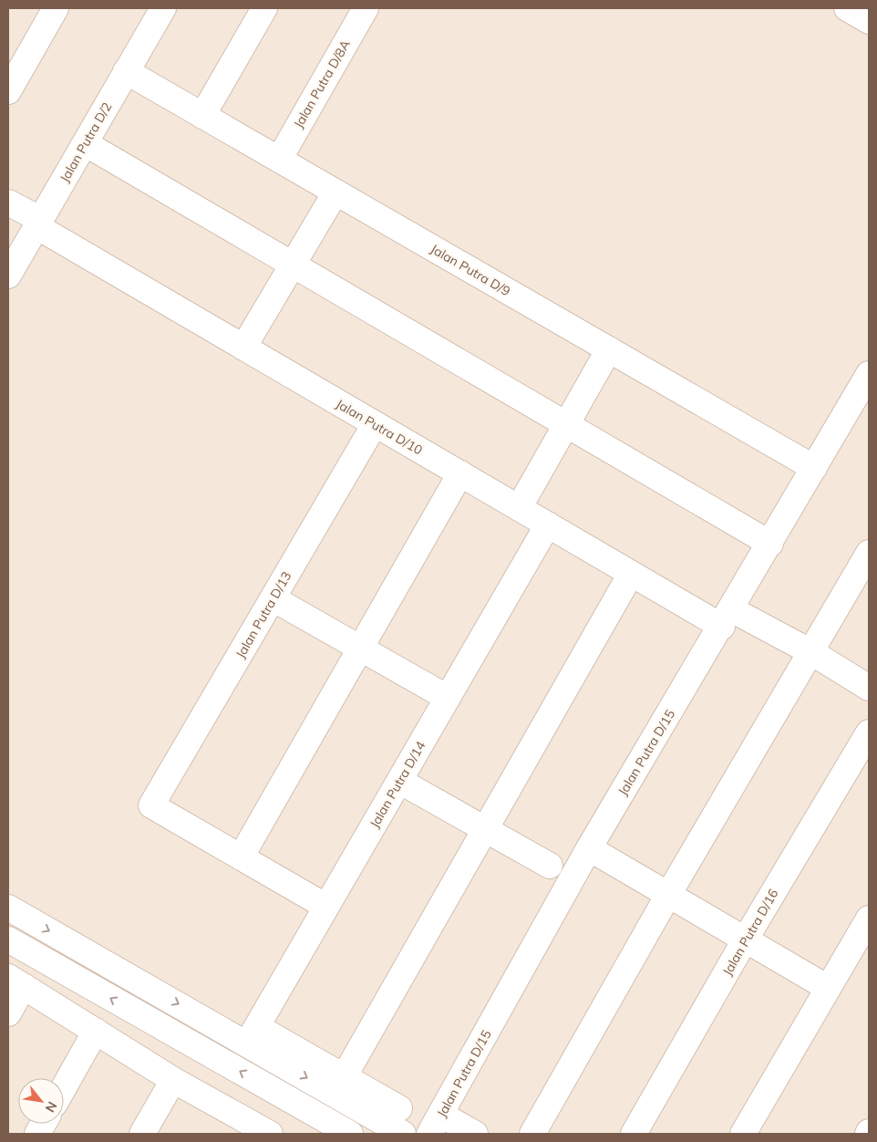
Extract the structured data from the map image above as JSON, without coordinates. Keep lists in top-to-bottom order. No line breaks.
{"streets":{"street":["Jalan Putra D/8A","Jalan Putra D/2","Jalan Putra D/9","Jalan Putra D/10","Jalan Putra D/13","Jalan Putra D/15","Jalan Putra D/14","Jalan Putra D/16"]},"crossings":[["Jalan Putra D/8A","Jalan Putra D/9"],["Jalan Putra D/2","Jalan Putra D/9"],["Jalan Putra D/2","Jalan Putra D/10"],["Jalan Putra D/9","Jalan Putra D/15"],["Jalan Putra D/10","Jalan Putra D/13"],["Jalan Putra D/10","Jalan Putra D/15"],["Jalan Putra D/10","Jalan Putra D/14"]],"north":"bottom right"}
